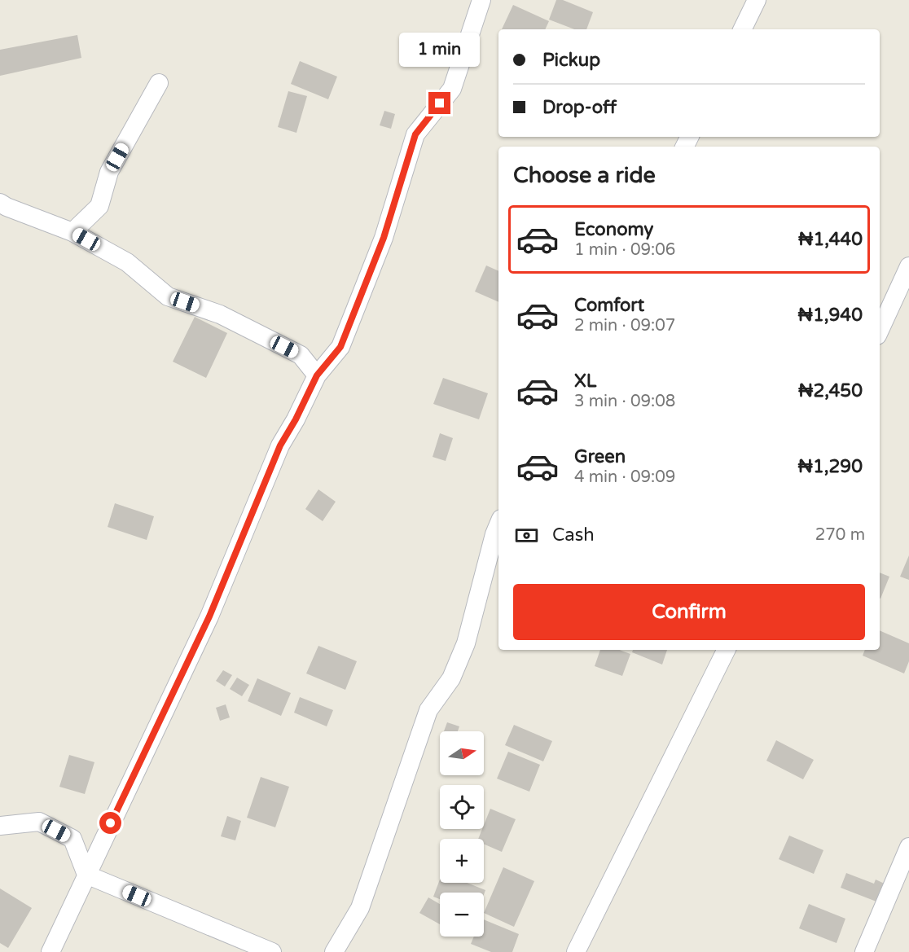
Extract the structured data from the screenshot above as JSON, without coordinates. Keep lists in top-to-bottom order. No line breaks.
{"north":"right","page":{"banner":["Pickup","Drop-off"],"bubble":"1 min","heading":"Choose a ride","list":[{"name":"Economy","note":"1 min · 09:06","value":"₦1,440"},{"name":"Comfort","note":"2 min · 09:07","value":"₦1,940"},{"name":"XL","note":"3 min · 09:08","value":"₦2,450"},{"name":"Green","note":"4 min · 09:09","value":"₦1,290"}],"pay":["Cash","270 m"],"buttons":"Confirm","map_buttons":["+","−"]}}
